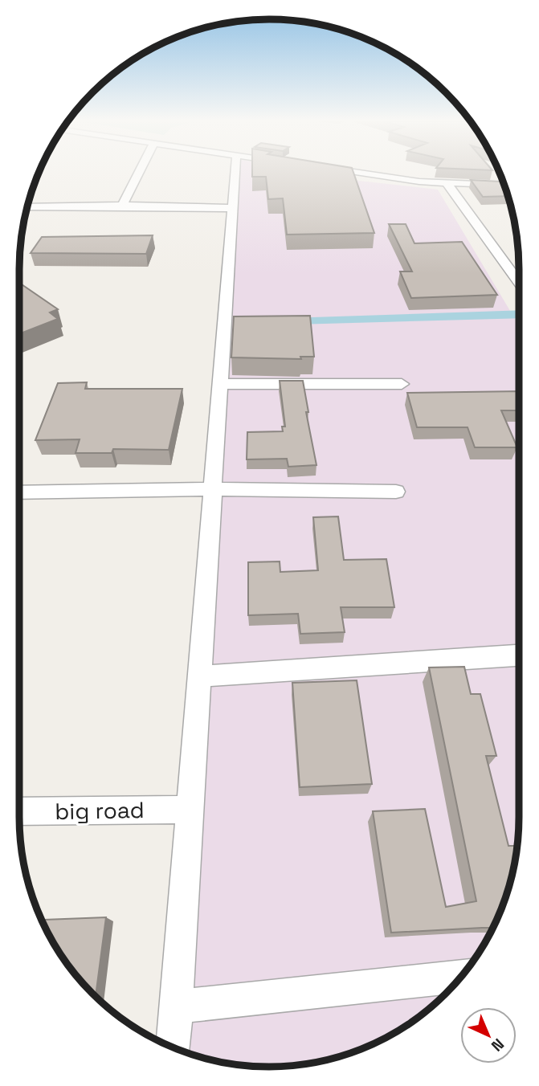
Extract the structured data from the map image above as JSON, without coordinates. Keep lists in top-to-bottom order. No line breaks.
{"streets":{"street":["big road"]},"north":"bottom right"}
